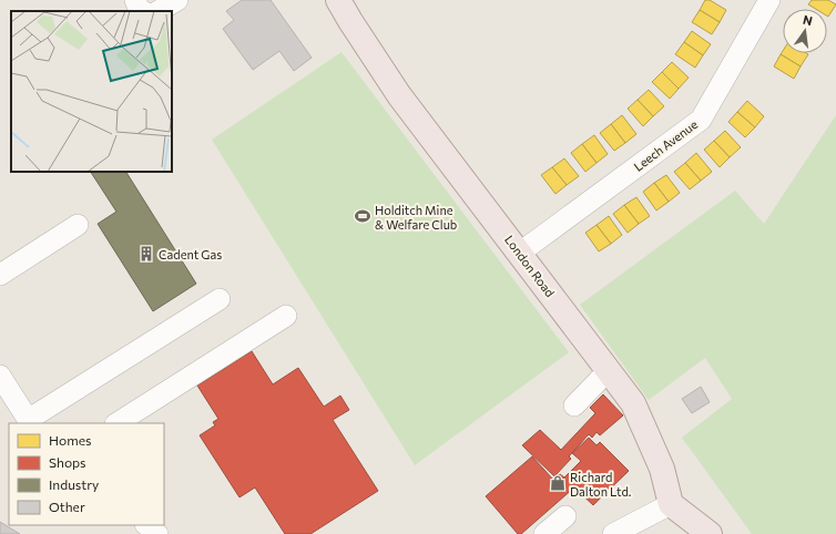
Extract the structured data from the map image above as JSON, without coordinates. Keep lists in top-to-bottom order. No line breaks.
{"streets":{"main road":["London Road"],"street":["Leech Avenue"]},"crossings":[["Leech Avenue","London Road"]],"places":{"sports":["Holditch Mine & Welfare Club"],"building":["Cadent Gas"],"shop":["Richard Dalton Ltd."]},"legend":["Homes","Shops","Industry","Other"],"north":"top"}
